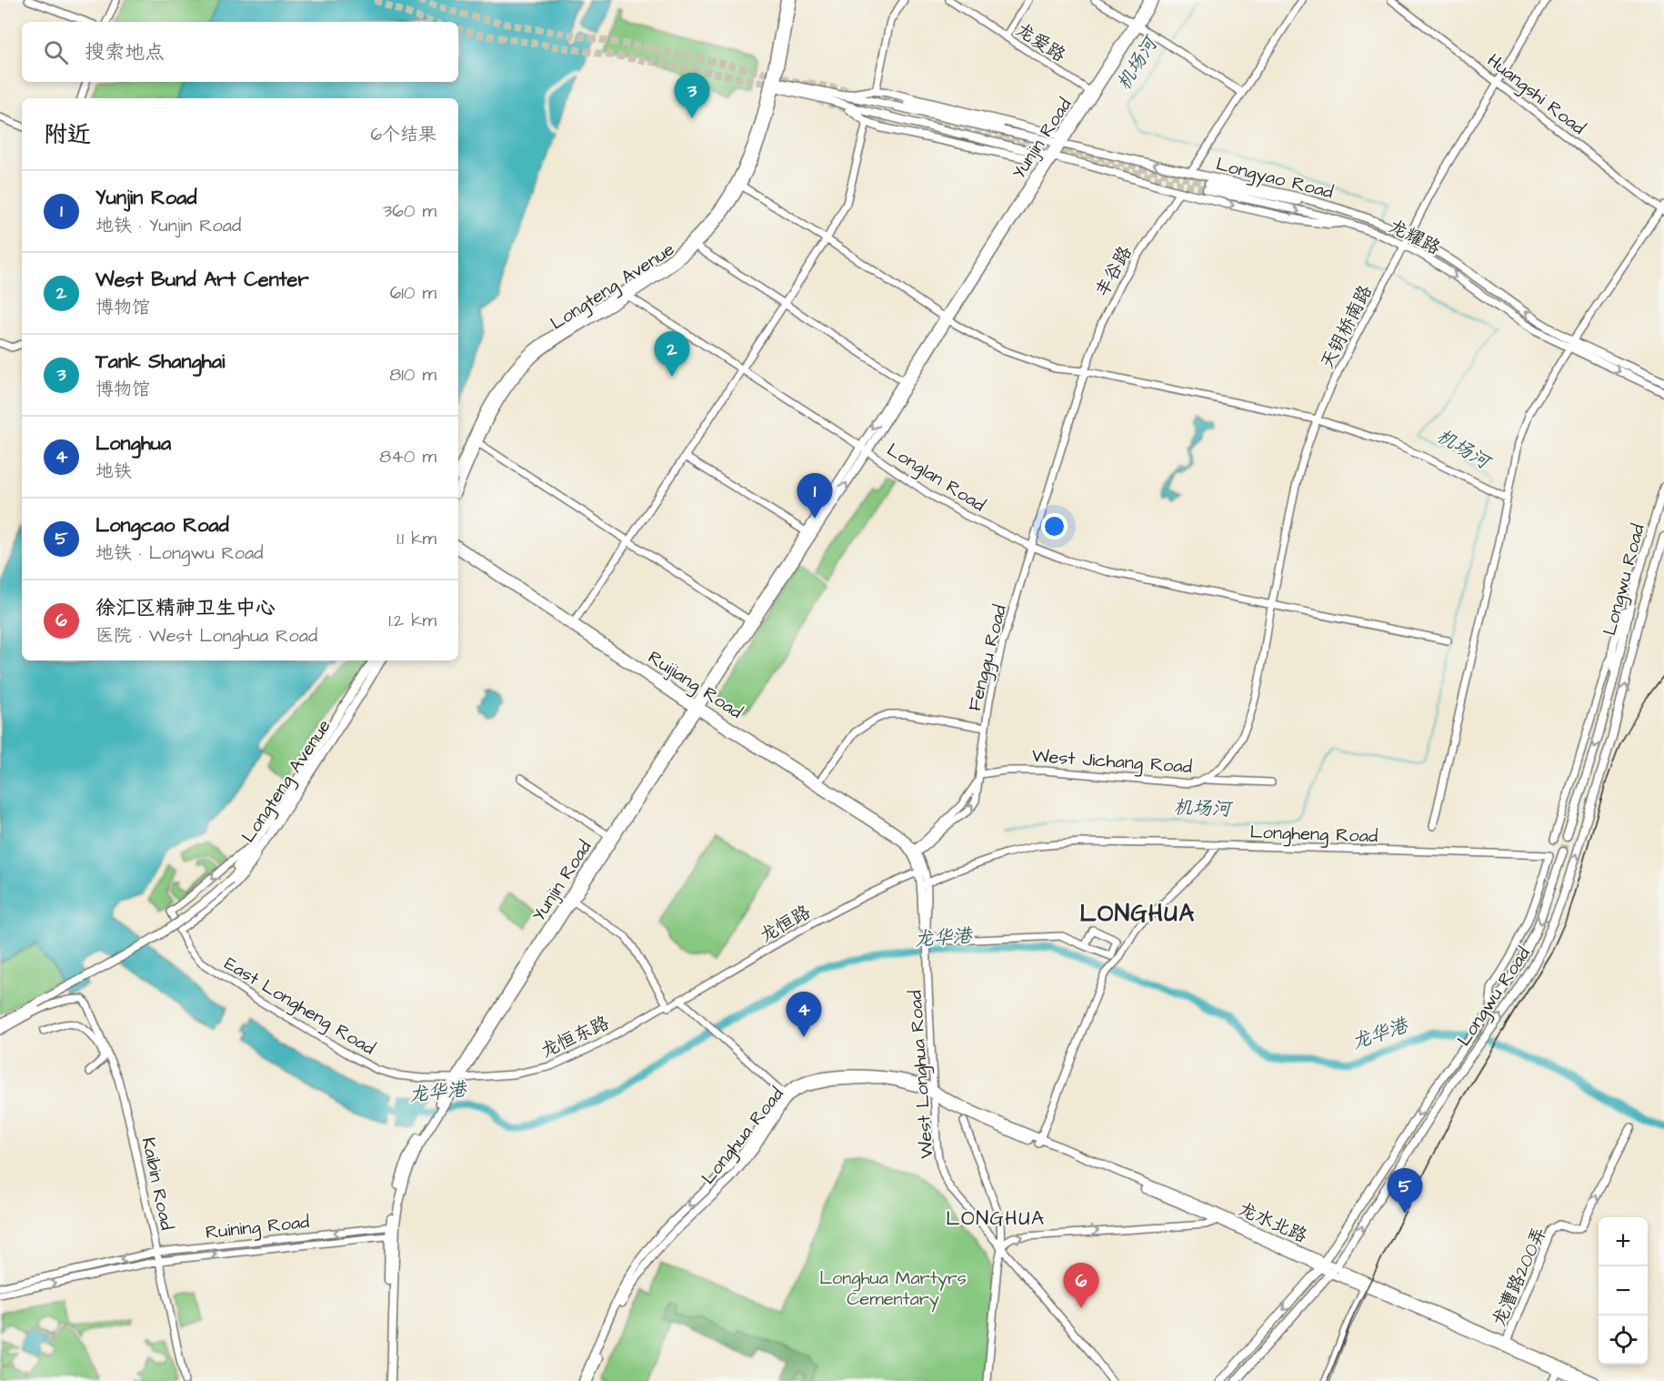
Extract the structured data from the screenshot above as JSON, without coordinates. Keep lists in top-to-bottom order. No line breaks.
{"streets":{"main road":["Yunjin Road","Longyao Road","龙耀路","Longteng Avenue","Longwu Road","Longhua Road","龙水北路"],"street":["龙爱路","Huangshi Road","丰谷路","天钥桥南路","Longlan Road","Fenggu Road","Ruijiang Road","West Jichang Road","Longheng Road","龙恒路","East Longheng Road","龙恒东路","West Longhua Road","Kaibin Road","Ruining Road","龙漕路200弄"]},"crossings":[["龙爱路","Yunjin Road"],["Huangshi Road","天钥桥南路"],["Yunjin Road","Longyao Road"],["Yunjin Road","Longlan Road"],["Yunjin Road","Ruijiang Road"],["Yunjin Road","East Longheng Road"],["Yunjin Road","龙恒东路"],["Longyao Road","龙耀路"],["Longyao Road","丰谷路"],["Longyao Road","Longteng Avenue"],["Longyao Road","天钥桥南路"],["龙耀路","天钥桥南路"],["丰谷路","Longlan Road"],["丰谷路","Fenggu Road"],["Longteng Avenue","Longlan Road"],["天钥桥南路","Longlan Road"],["天钥桥南路","West Jichang Road"],["Longlan Road","Fenggu Road"],["Longlan Road","West Jichang Road"],["Longwu Road","Longheng Road"],["Fenggu Road","Ruijiang Road"],["Fenggu Road","West Jichang Road"],["Fenggu Road","West Longhua Road"],["Ruijiang Road","West Longhua Road"],["Longheng Road","West Longhua Road"],["龙恒路","龙恒东路"],["龙恒路","West Longhua Road"],["East Longheng Road","龙恒东路"],["West Longhua Road","Longhua Road"],["Longhua Road","龙水北路"],["Kaibin Road","Ruining Road"]],"districts":["LONGHUA","LONGHUA"],"water":["机场河","龙华港"],"parks":["Longhua Martyrs Cementary"],"page":{"search":"搜索地点","pins":["3","2","1","4","5","6"],"heading":["附近","6个结果"],"list":[{"mark":"1","name":"Yunjin Road","note":"地铁 · Yunjin Road","value":"360 m"},{"mark":"2","name":"West Bund Art Center","note":"博物馆","value":"610 m"},{"mark":"3","name":"Tank Shanghai","note":"博物馆","value":"810 m"},{"mark":"4","name":"Longhua","note":"地铁","value":"840 m"},{"mark":"5","name":"Longcao Road","note":"地铁 · Longwu Road","value":"1.1 km"},{"mark":"6","name":"徐汇区精神卫生中心","note":"医院 · West Longhua Road","value":"1.2 km"}],"map_buttons":["+","−"]}}
